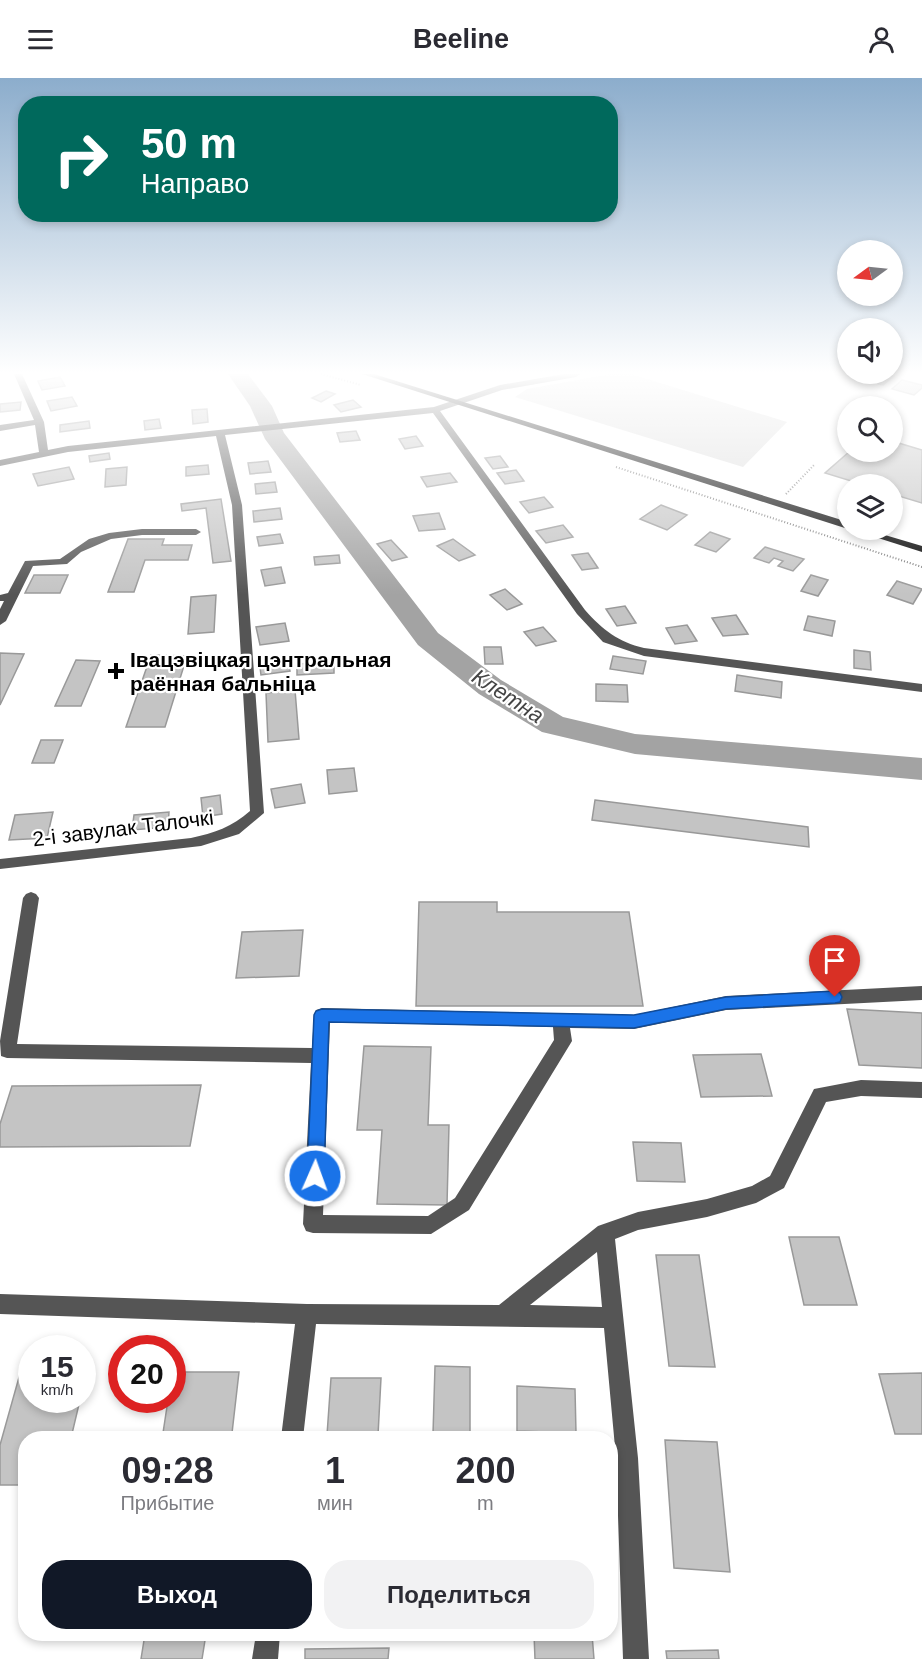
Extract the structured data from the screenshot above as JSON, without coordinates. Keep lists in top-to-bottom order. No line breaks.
{"streets":{"street":["2-і завулак Талочкі"]},"water":["Клетна"],"places":{"health":["Івацэвіцкая цэнтральная раённая бальніца"]},"north":"left","page":{"header":"Beeline","turn":["50 m","Направо"],"speed":"15 km/h","limit":"20","eta":["09:28","Прибытие","1","мин","200","m"],"buttons":["Выход","Поделиться"]}}
